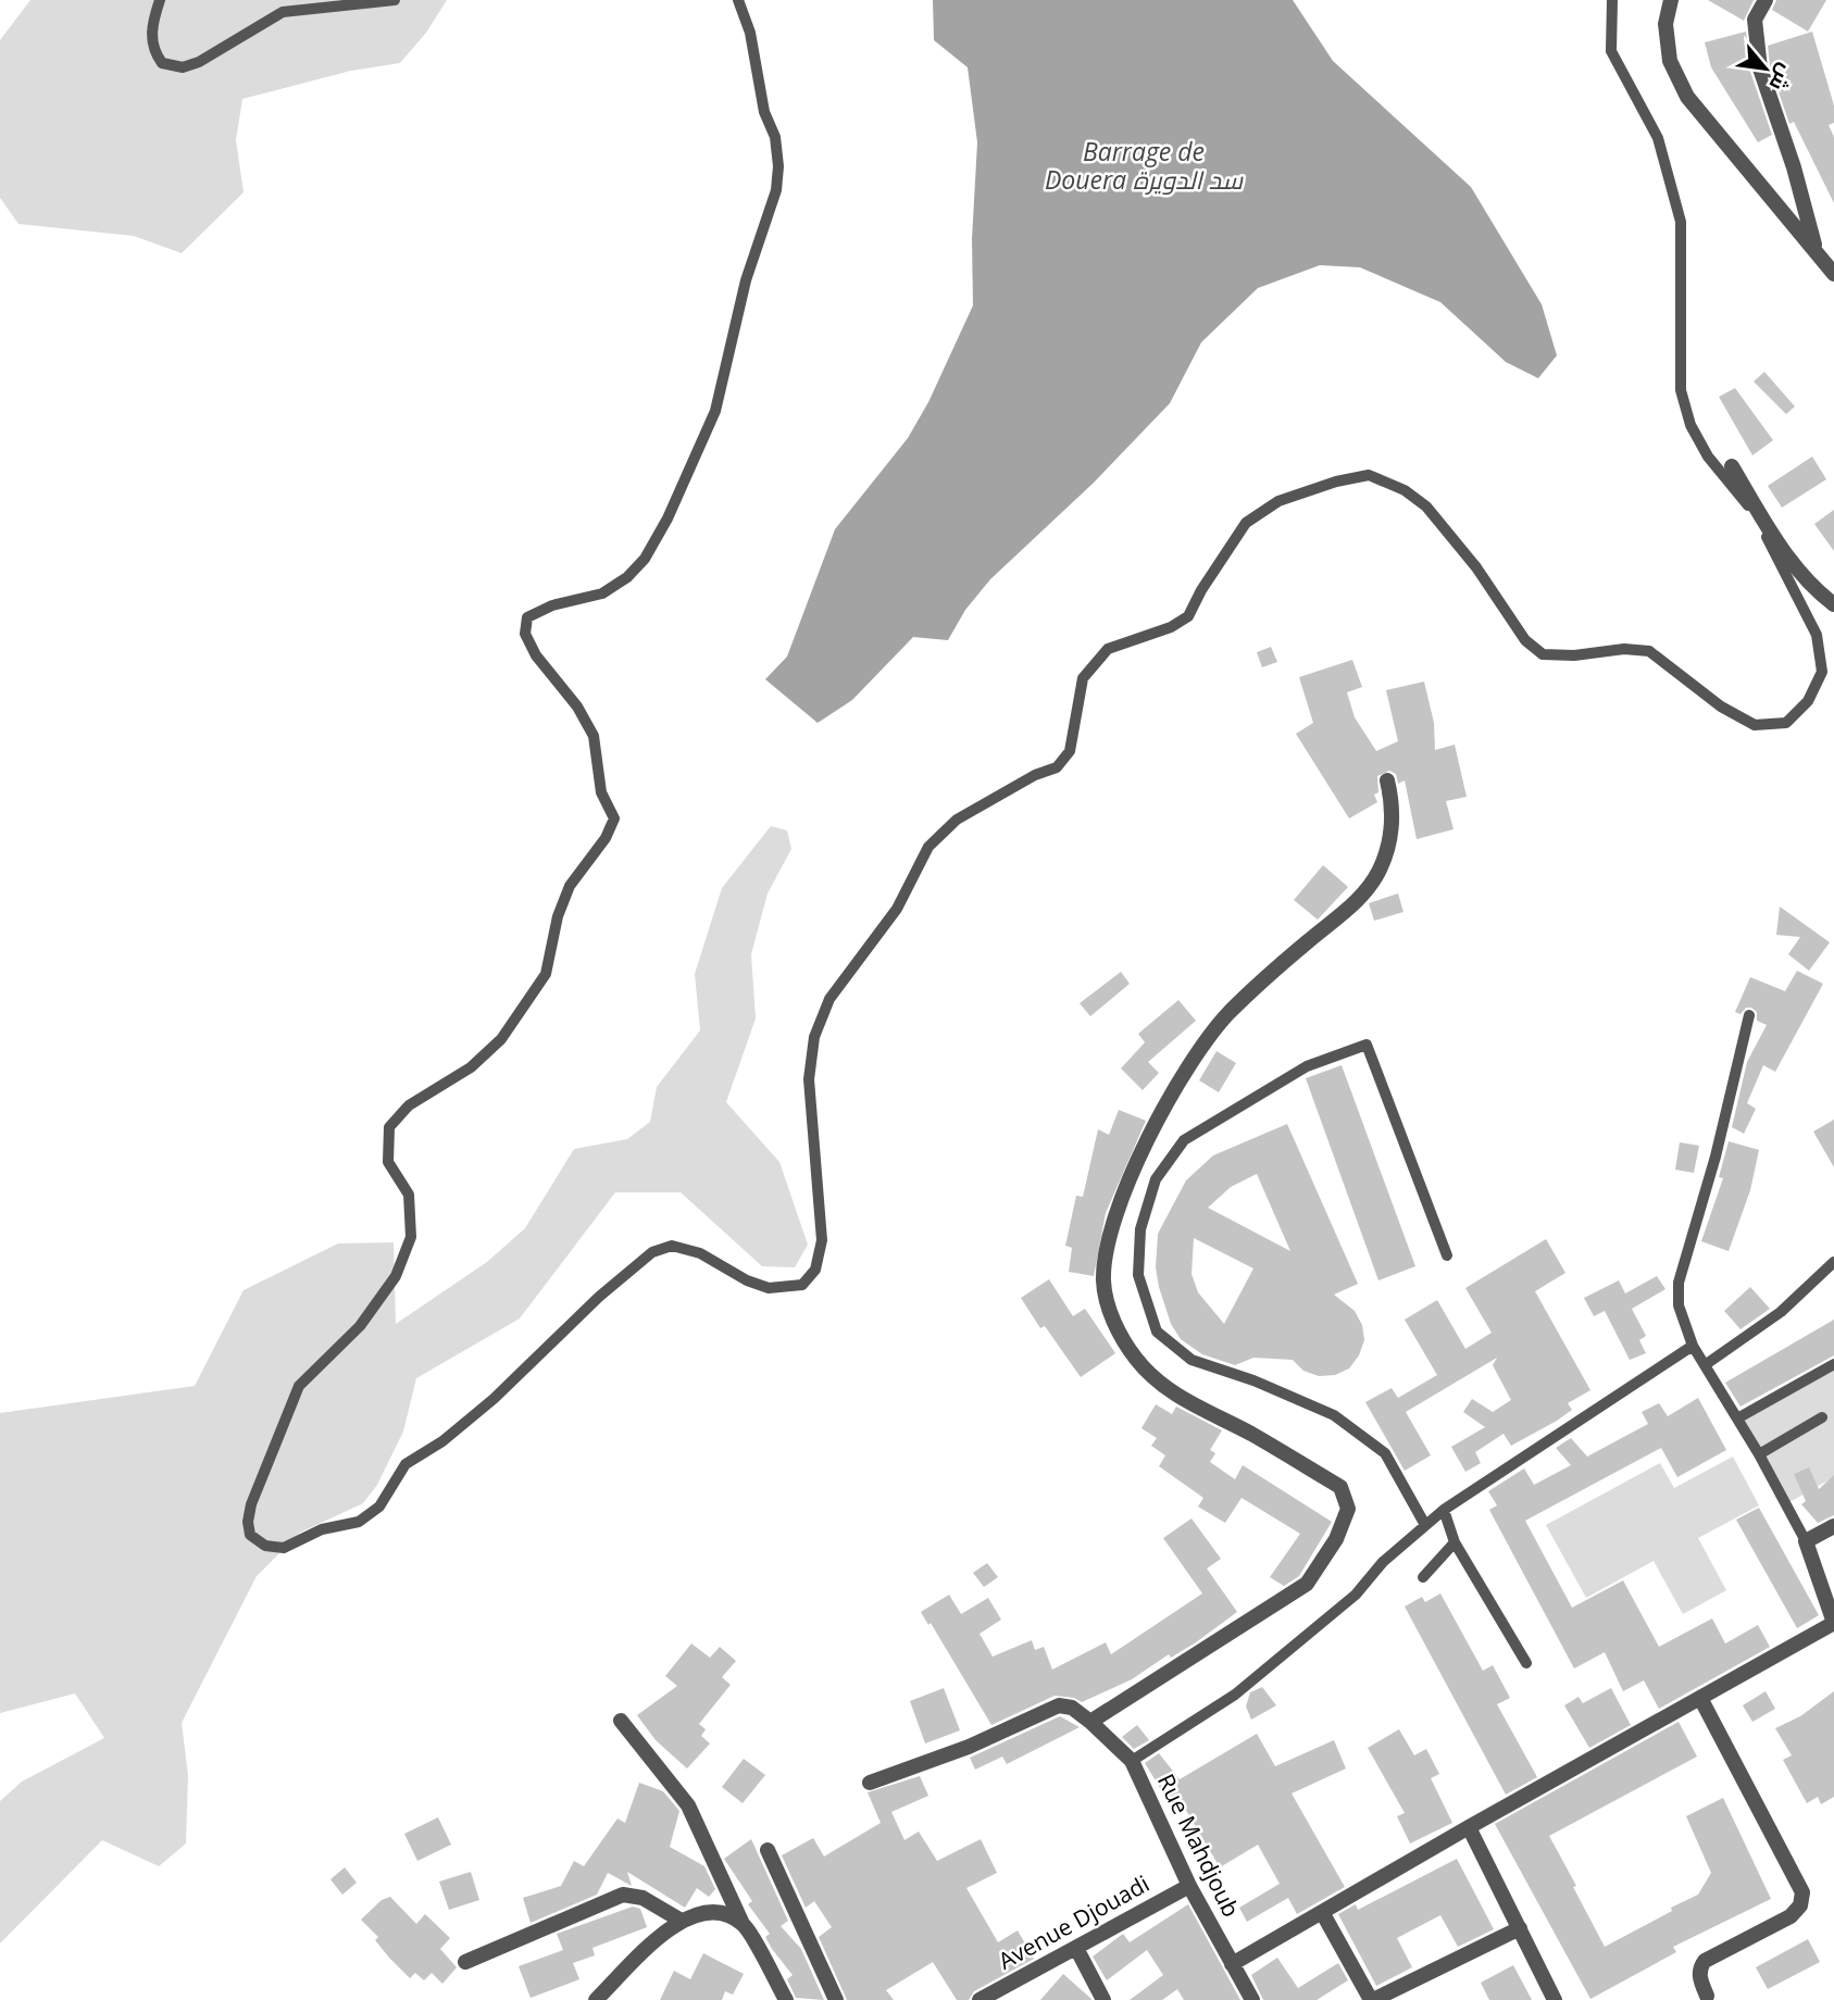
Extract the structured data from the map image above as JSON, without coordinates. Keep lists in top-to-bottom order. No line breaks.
{"streets":{"street":["Rue Mahdjoub","Avenue Djouadi"]},"crossings":[["Rue Mahdjoub","Avenue Djouadi"]],"water":["Barrage de Douera سد الدويرة"],"north":"bottom right"}
